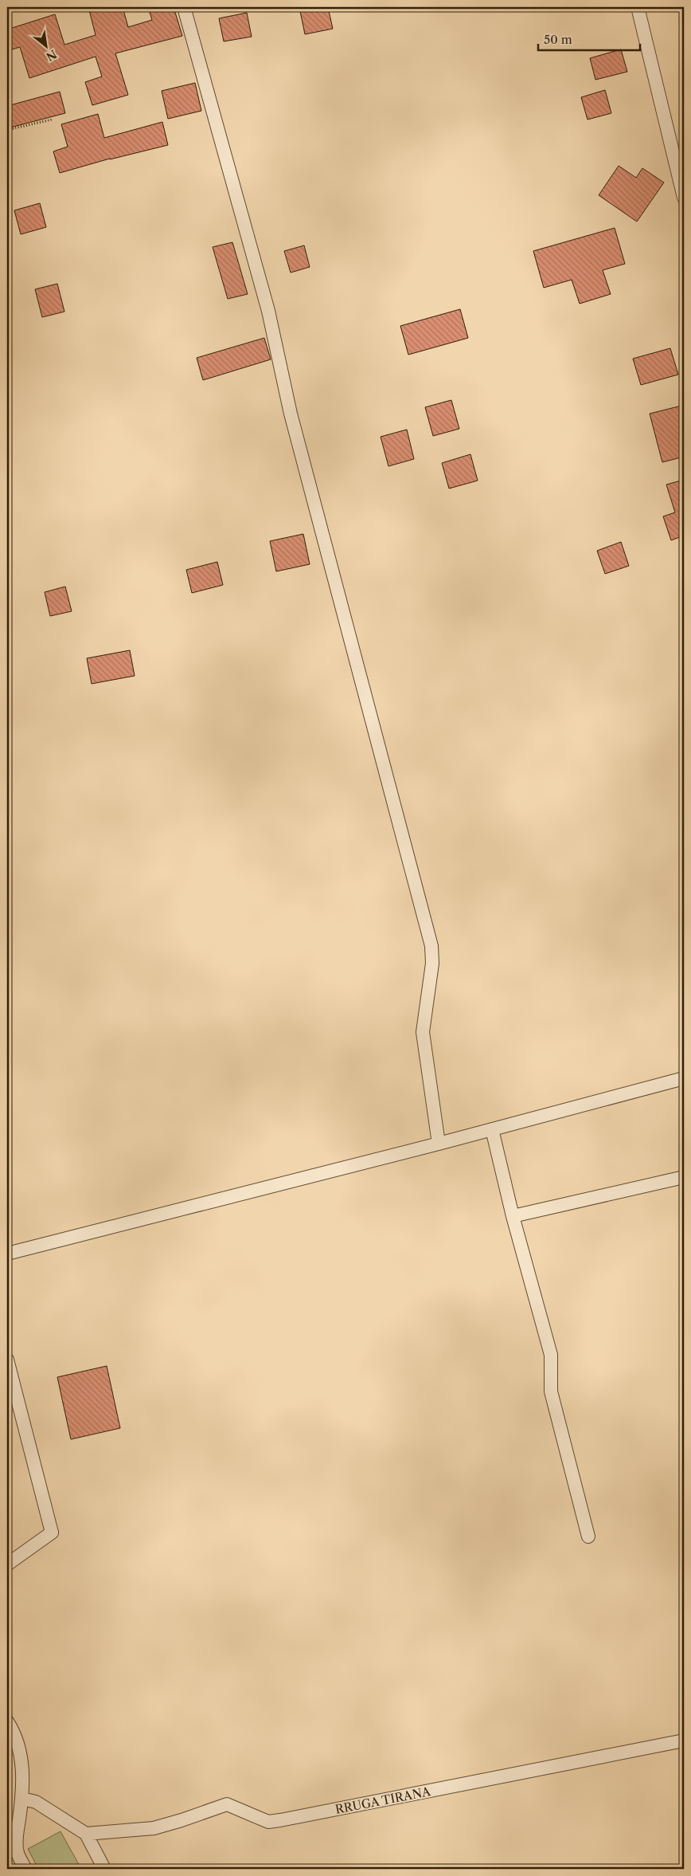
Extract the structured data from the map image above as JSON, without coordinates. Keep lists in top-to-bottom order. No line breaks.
{"streets":{"street":["RRUGA TIRANA"]},"scale_bar":"50 m","north":"bottom right"}
